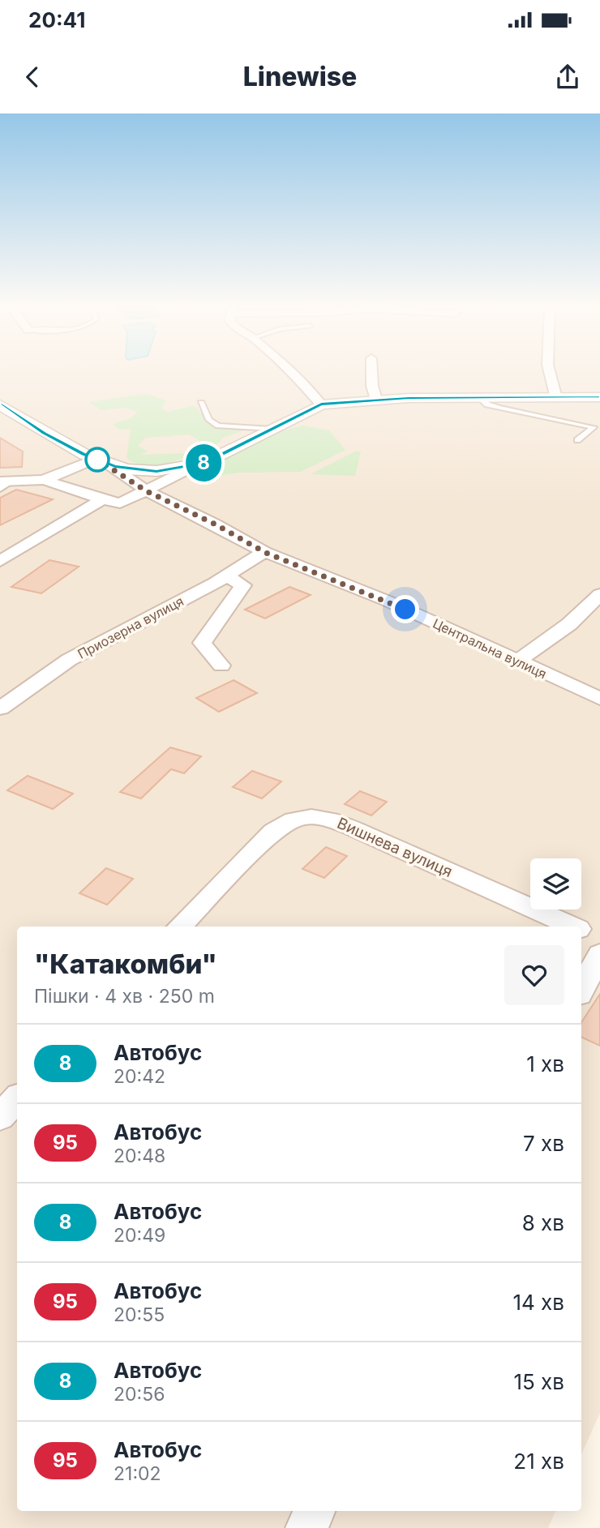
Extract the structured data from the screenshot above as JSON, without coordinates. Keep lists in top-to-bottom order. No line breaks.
{"streets":{"street":["Приозерна вулиця","Центральна вулиця","Вишнева вулиця"]},"crossings":[["Приозерна вулиця","Центральна вулиця"]],"lines":["bus line 8"],"page":{"status":"20:41","header":"Linewise","on_map":"8","heading":["\"Катакомби\"","Пішки · 4 хв · 250 m"],"list":[{"mark":"8","name":"Автобус","note":"20:42","value":"1 хв"},{"mark":"95","name":"Автобус","note":"20:48","value":"7 хв"},{"mark":"8","name":"Автобус","note":"20:49","value":"8 хв"},{"mark":"95","name":"Автобус","note":"20:55","value":"14 хв"},{"mark":"8","name":"Автобус","note":"20:56","value":"15 хв"},{"mark":"95","name":"Автобус","note":"21:02","value":"21 хв"}]}}
